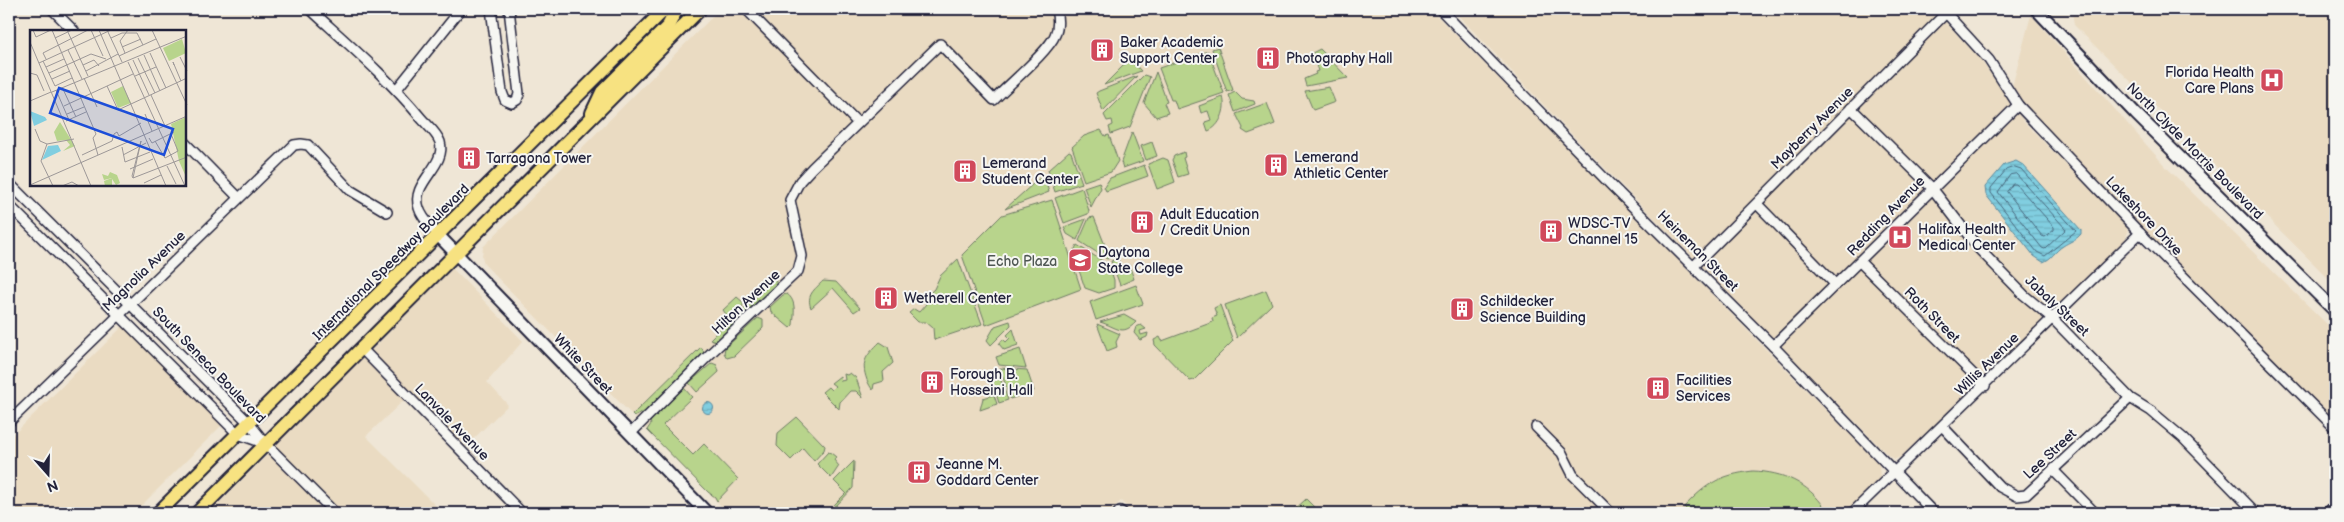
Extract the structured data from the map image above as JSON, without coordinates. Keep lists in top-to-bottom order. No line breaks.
{"streets":{"main road":["North Clyde Morris Boulevard","International Speedway Boulevard","White Street"],"street":["Mayberry Avenue","Redding Avenue","Lakeshore Drive","Heineman Street","Magnolia Avenue","Hilton Avenue","Jabaly Street","Roth Street","Willis Avenue","South Seneca Boulevard","Lanvale Avenue","Lee Street"]},"crossings":[["Mayberry Avenue","Lakeshore Drive"],["Mayberry Avenue","Heineman Street"],["Mayberry Avenue","Jabaly Street"],["Redding Avenue","Lakeshore Drive"],["Redding Avenue","Heineman Street"],["Redding Avenue","Jabaly Street"],["Redding Avenue","Roth Street"],["Lakeshore Drive","Willis Avenue"],["Heineman Street","Willis Avenue"],["International Speedway Boulevard","White Street"],["International Speedway Boulevard","South Seneca Boulevard"],["Magnolia Avenue","South Seneca Boulevard"],["Hilton Avenue","White Street"],["Jabaly Street","Willis Avenue"],["Jabaly Street","Lee Street"],["Roth Street","Willis Avenue"],["Willis Avenue","Lee Street"]],"parks":["Echo Plaza"],"places":{"building":["Baker Academic Support Center","Photography Hall","Tarragona Tower","Lemerand Athletic Center","Lemerand Student Center","Adult Education / Credit Union","WDSC-TV Channel 15","Wetherell Center","Schildecker Science Building","Forough B. Hosseini Hall","Facilities Services","Jeanne M. Goddard Center"],"hospital":["Florida Health Care Plans","Halifax Health Medical Center"],"school or university":["Daytona State College"]},"north":"bottom"}
